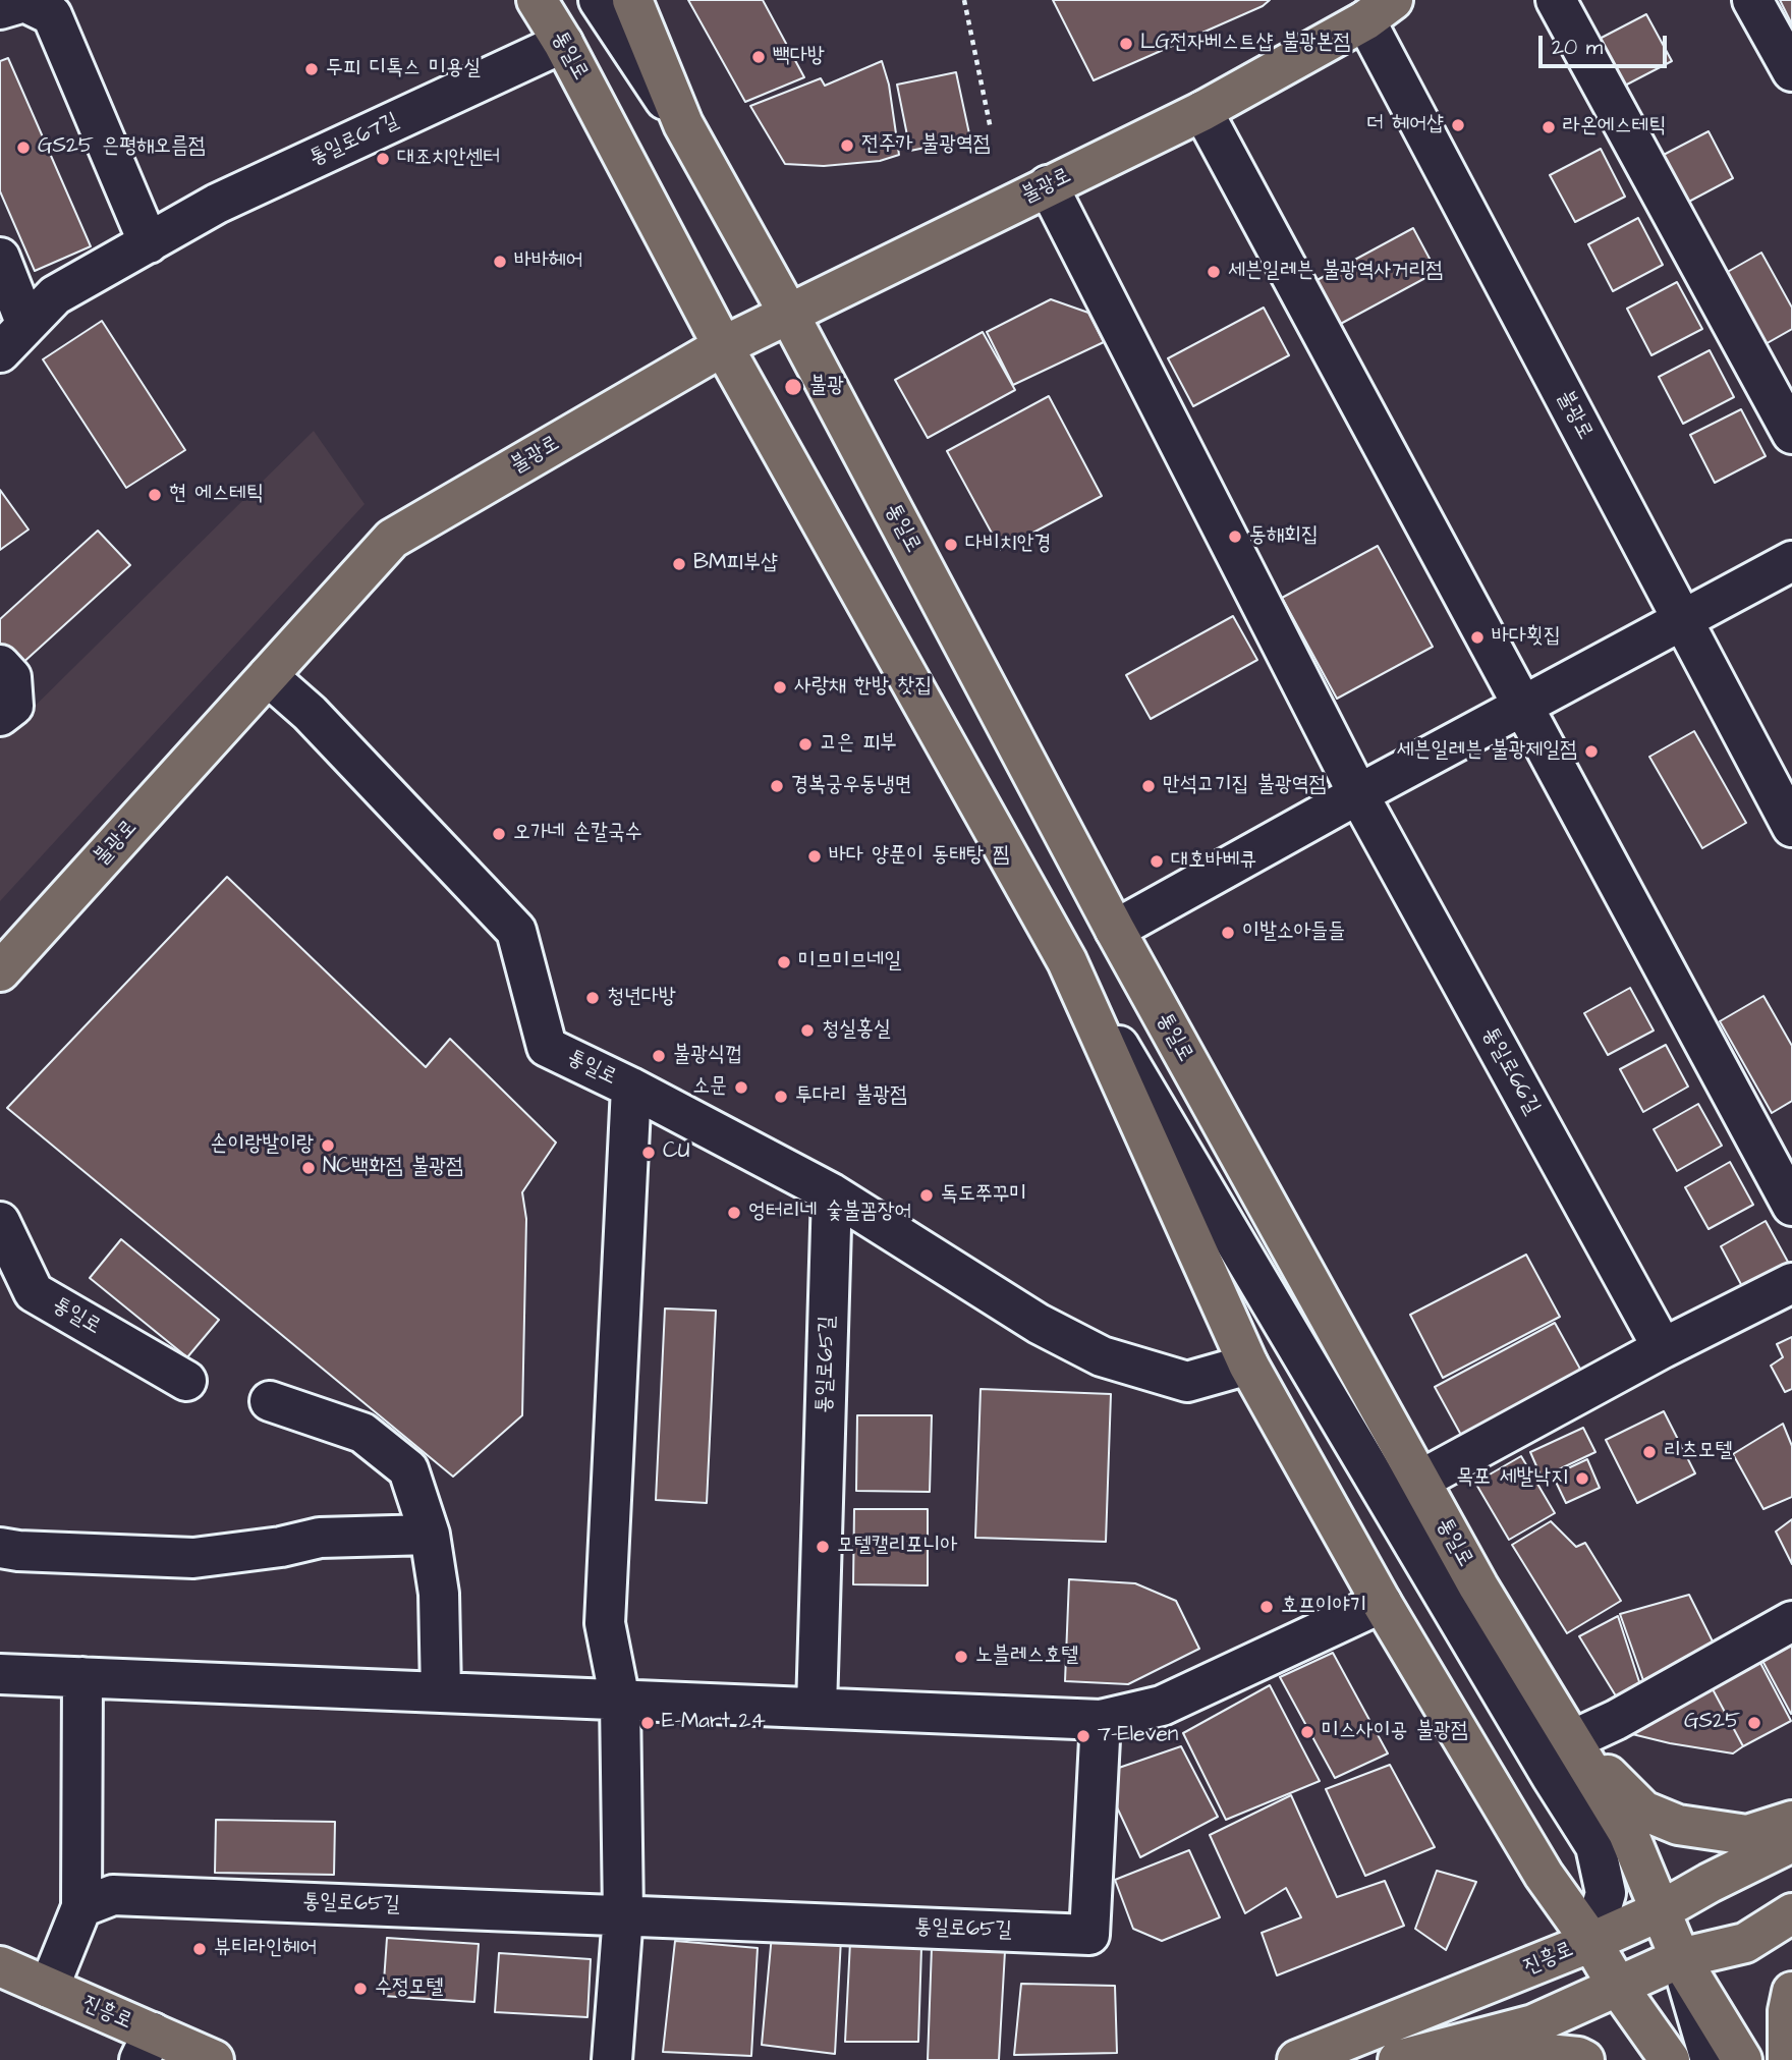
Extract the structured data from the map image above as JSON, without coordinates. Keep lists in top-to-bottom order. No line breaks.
{"streets":{"main road":["통일로","불광로","진흥로"],"street":["통일로67길","통일로66길","통일로65길"]},"crossings":[["통일로","통일로67길"],["통일로","불광로"],["통일로","통일로65길"],["통일로","진흥로"],["불광로","통일로66길"]],"places":["LG전자베스트샵 불광본점","빽다방","두피 디톡스 미용실","더 헤어샵","라온에스테틱","전주가 불광역점","GS25 은평해오름점","대조치안센터","바바헤어","세븐일레븐 불광역사거리점","불광","현 에스테틱","동해회집","다비치안경","BM피부샵","바다횟집","사랑채 한방 찻집","고은 피부","세븐일레븐 불광제일점","경복궁우동냉면","만석고기집 불광역점","오가네 손칼국수","바다 양푼이 동태탕 찜","대호바베큐","이발소아들들","미므미므네일","청년다방","청실홍실","불광식껍","소문","투다리 불광점","손이랑발이랑","CU","NC백화점 불광점","독도쭈꾸미","엉터리네 숯불꼼장어","리츠모텔","목포 세발낙지","모텔캘리포니아","호프이야기","노블레스호텔","E-Mart 24","GS25","미스사이공 불광점","7-Eleven","뷰티라인헤어","수정모텔"],"scale_bar":"20 m"}
